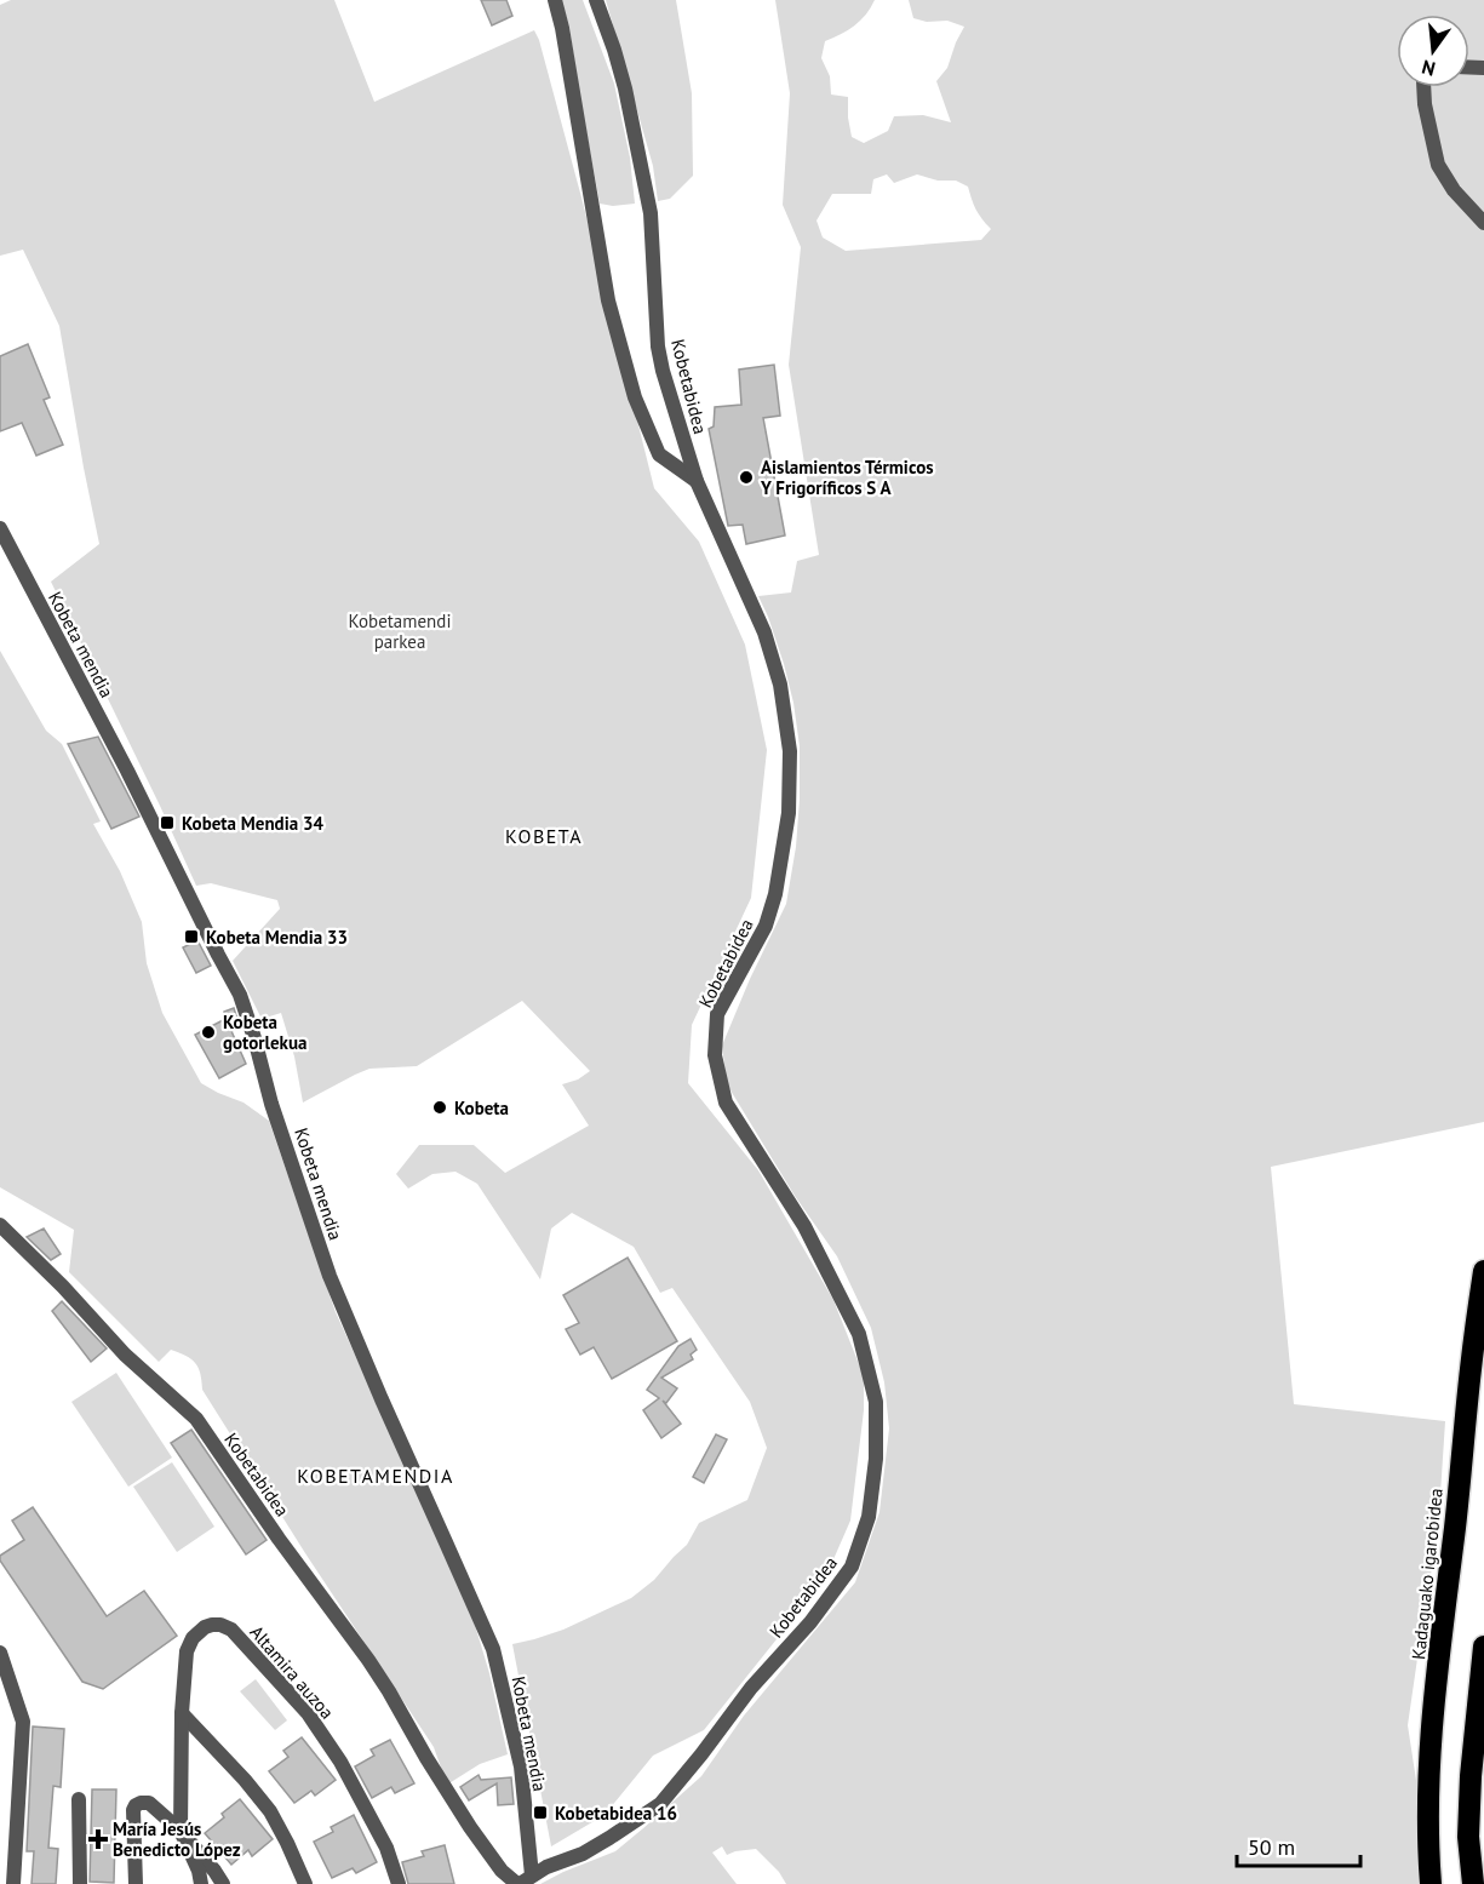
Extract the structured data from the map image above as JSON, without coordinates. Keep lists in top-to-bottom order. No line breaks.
{"streets":{"highway":["Kadaguako igarobidea"],"street":["Kobetabidea","Kobeta mendia","Altamira auzoa"]},"crossings":[["Kobetabidea","Kobeta mendia"]],"districts":["KOBETA","KOBETAMENDIA"],"parks":["Kobetamendi parkea"],"places":{"other":["Aislamientos Térmicos Y Frigoríficos S A","Kobeta gotorlekua","Kobeta"],"transit":["Kobeta Mendia 34","Kobeta Mendia 33","Kobetabidea 16"],"health":["María Jesús Benedicto López"]},"scale_bar":"50 m","north":"bottom"}
